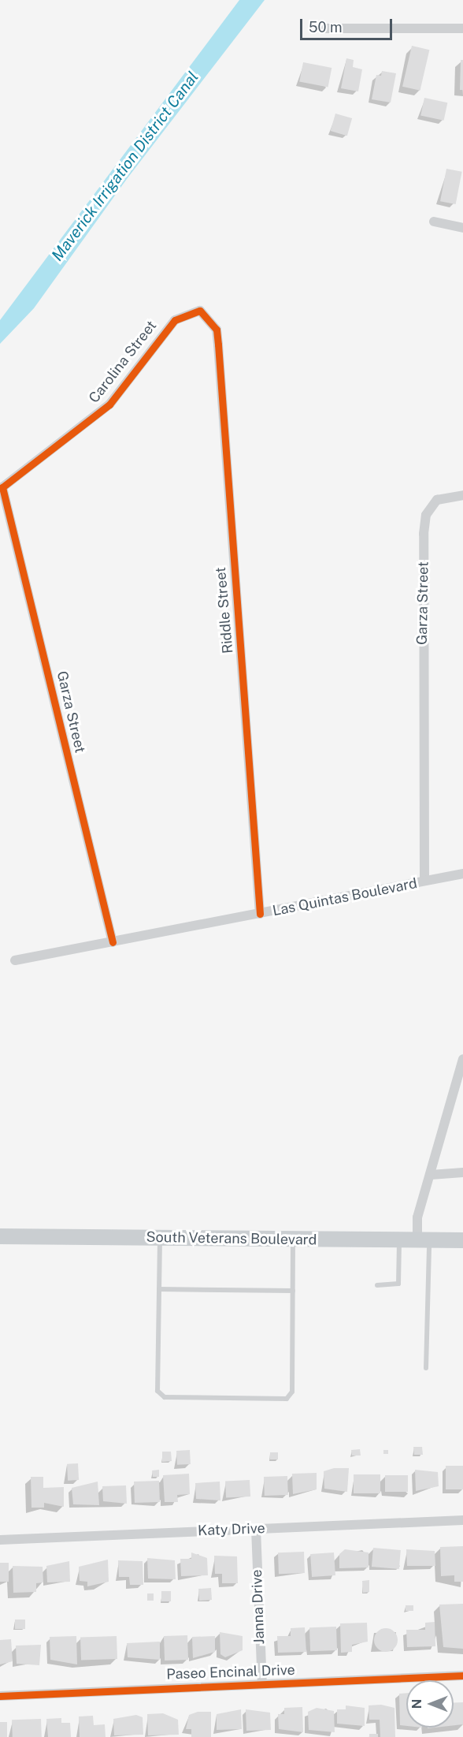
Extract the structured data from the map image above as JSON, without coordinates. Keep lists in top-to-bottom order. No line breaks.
{"streets":{"main road":["South Veterans Boulevard"],"street":["Carolina Street","Garza Street","Riddle Street","Las Quintas Boulevard","Katy Drive","Janna Drive","Paseo Encinal Drive"]},"crossings":[["Carolina Street","Garza Street"],["Carolina Street","Riddle Street"],["Garza Street","Las Quintas Boulevard"],["Riddle Street","Las Quintas Boulevard"],["Katy Drive","Janna Drive"],["Janna Drive","Paseo Encinal Drive"]],"water":["Maverick Irrigation District Canal"],"scale_bar":"50 m","north":"left"}
